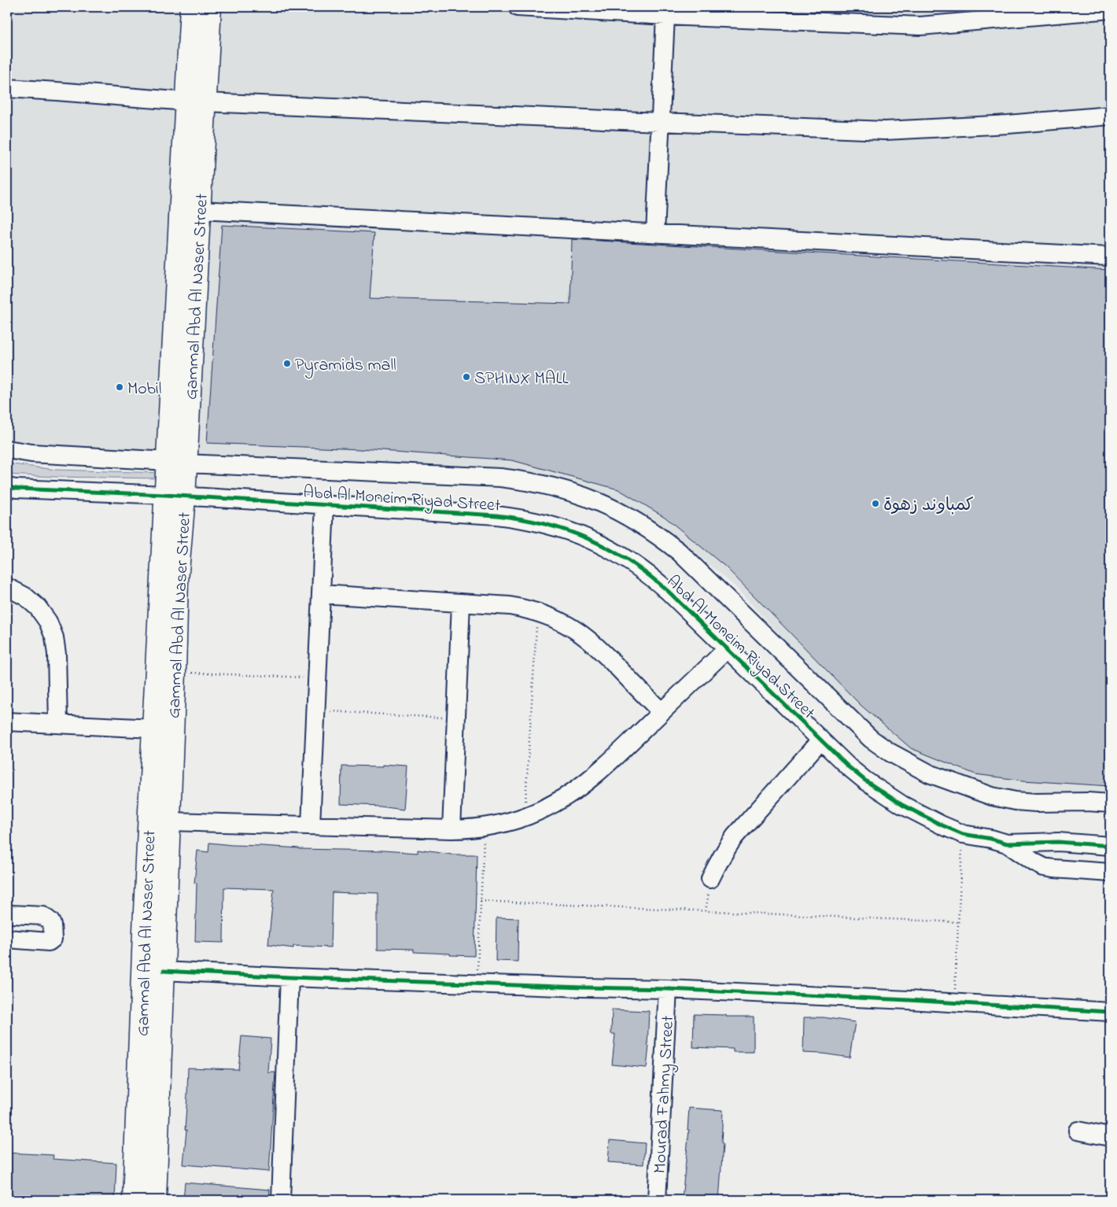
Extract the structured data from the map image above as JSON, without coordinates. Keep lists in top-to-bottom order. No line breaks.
{"streets":{"main road":["Gammal Abd Al Naser Street"],"street":["Abd Al Moneim Riyad Street","Mourad Fahmy Street"]},"crossings":[["Gammal Abd Al Naser Street","Abd Al Moneim Riyad Street"]],"places":["Pyramids mall","SPHINX MALL","Mobil","كمباوند زهوة"]}
